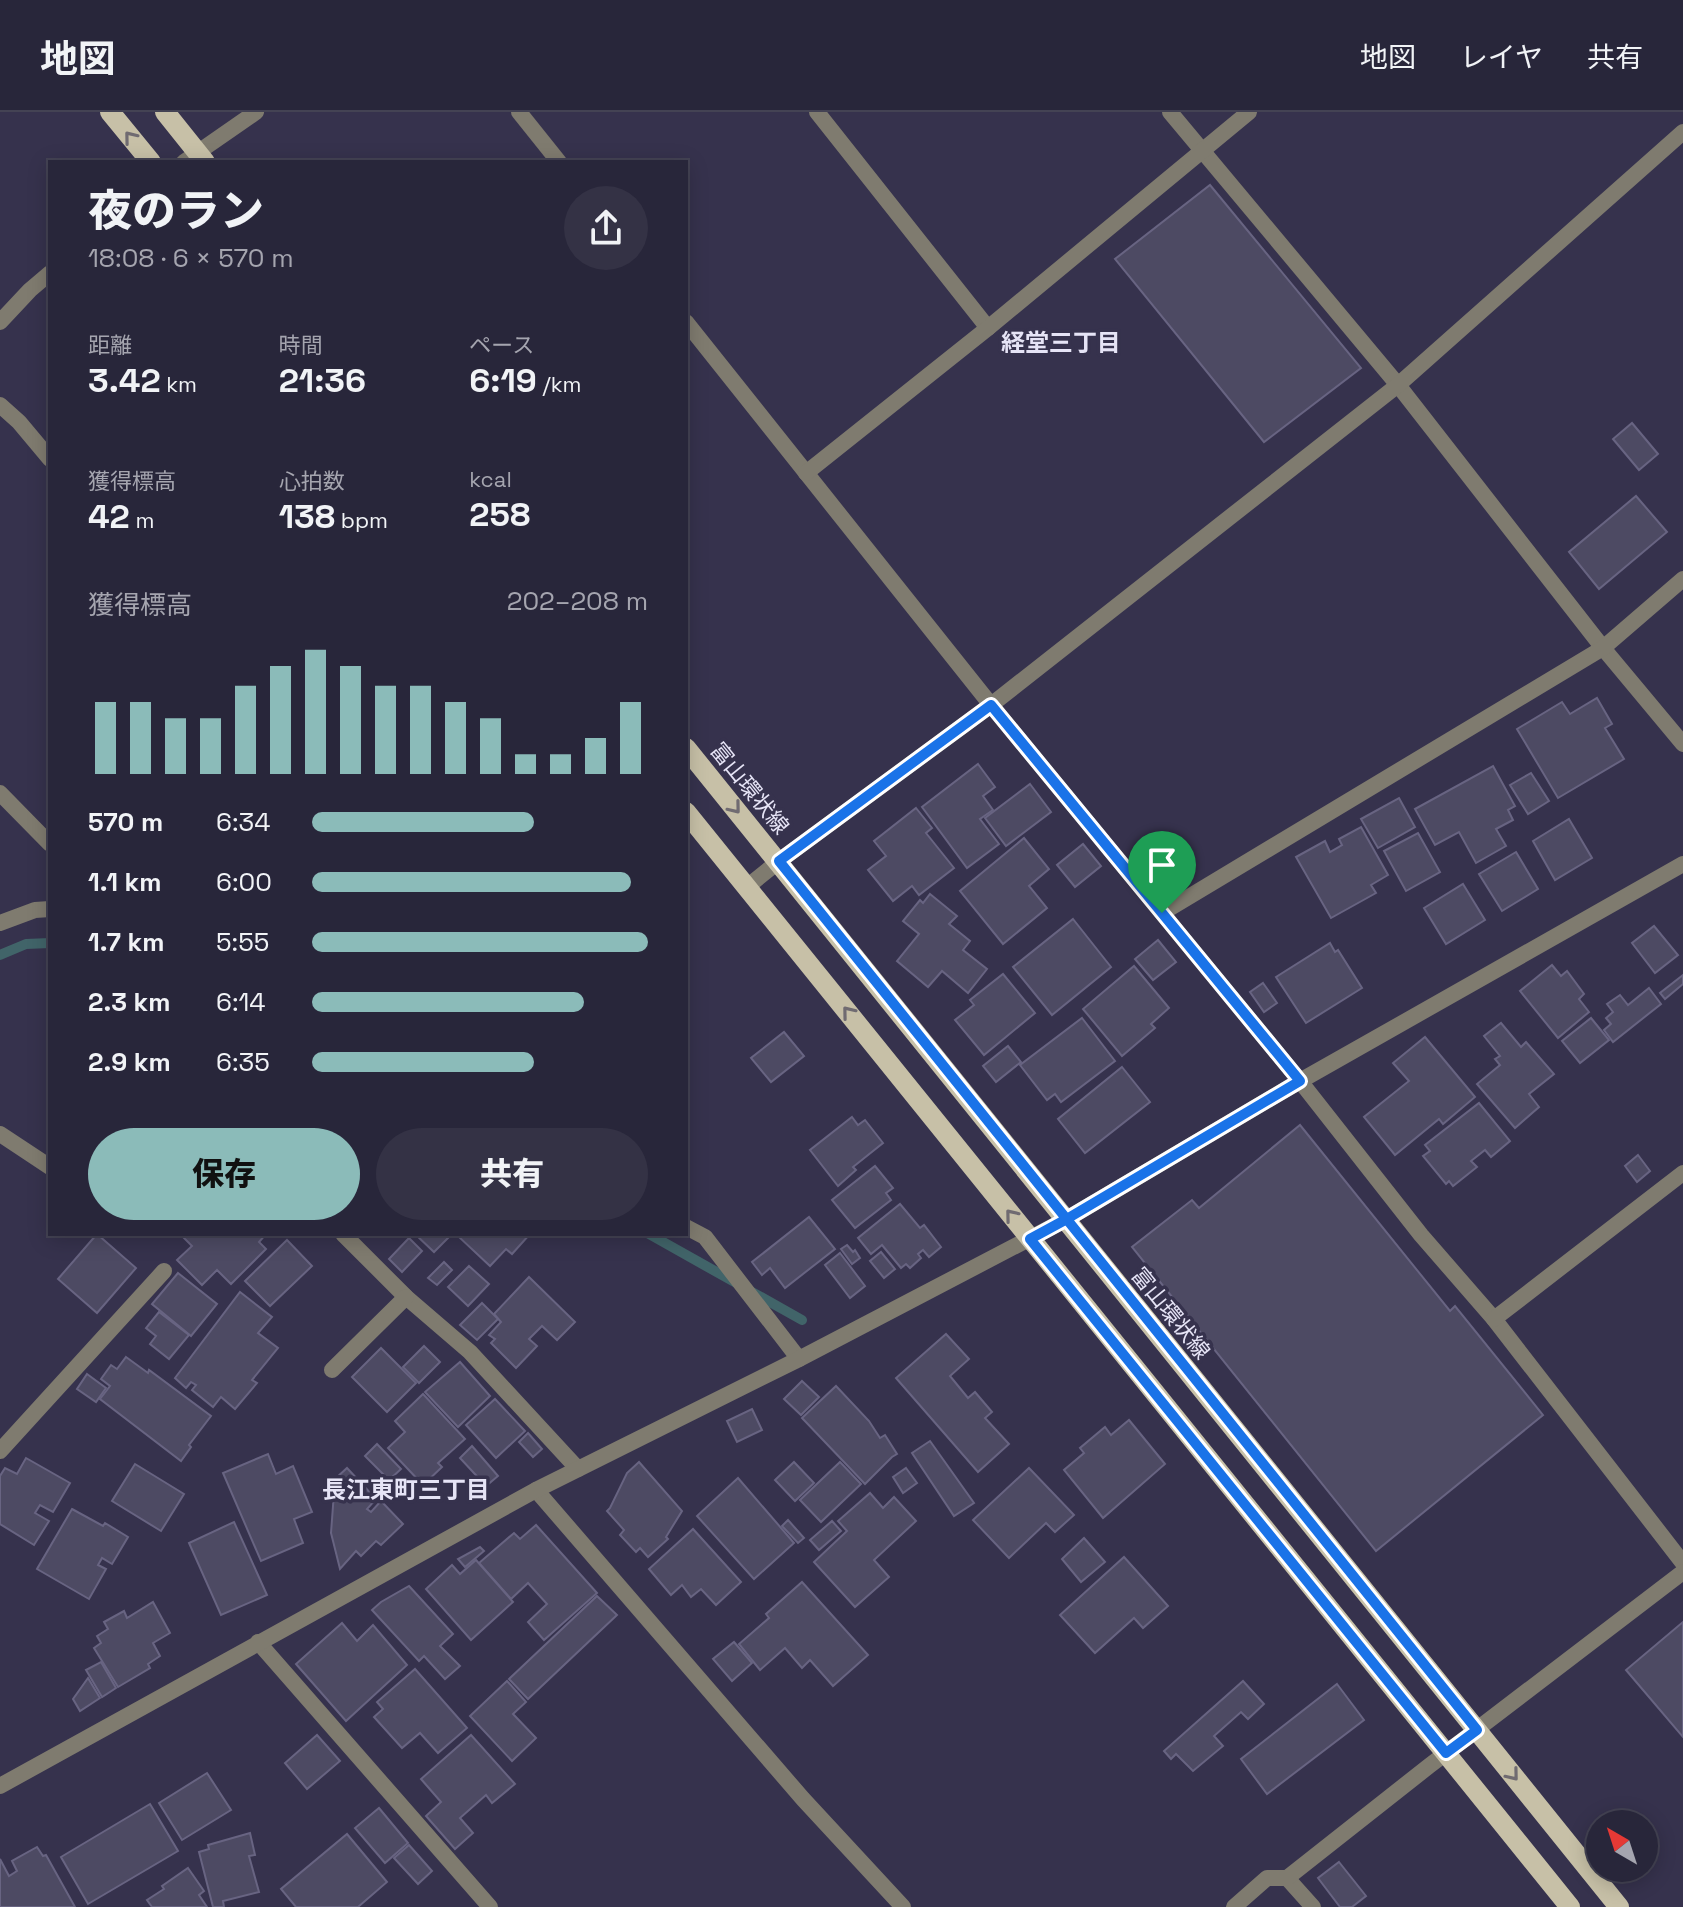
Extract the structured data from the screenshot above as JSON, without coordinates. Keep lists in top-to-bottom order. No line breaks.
{"streets":{"main road":["富山環状線"]},"districts":["経堂三丁目","長江東町三丁目"],"north":"top left","page":{"header":"地図","nav":["地図","レイヤ","共有"],"heading":["夜のラン","18:08 · 6 × 570 m"],"stats":[["距離","3.42 km"],["時間","21:36"],["ペース","6:19 /km"],["獲得標高","42 m"],["心拍数","138 bpm"],["kcal","258"]],"chart":["獲得標高","202–208 m"],"list":[{"name":"570 m","note":"6:34"},{"name":"1.1 km","note":"6:00"},{"name":"1.7 km","note":"5:55"},{"name":"2.3 km","note":"6:14"},{"name":"2.9 km","note":"6:35"}],"buttons":["保存","共有"]}}
